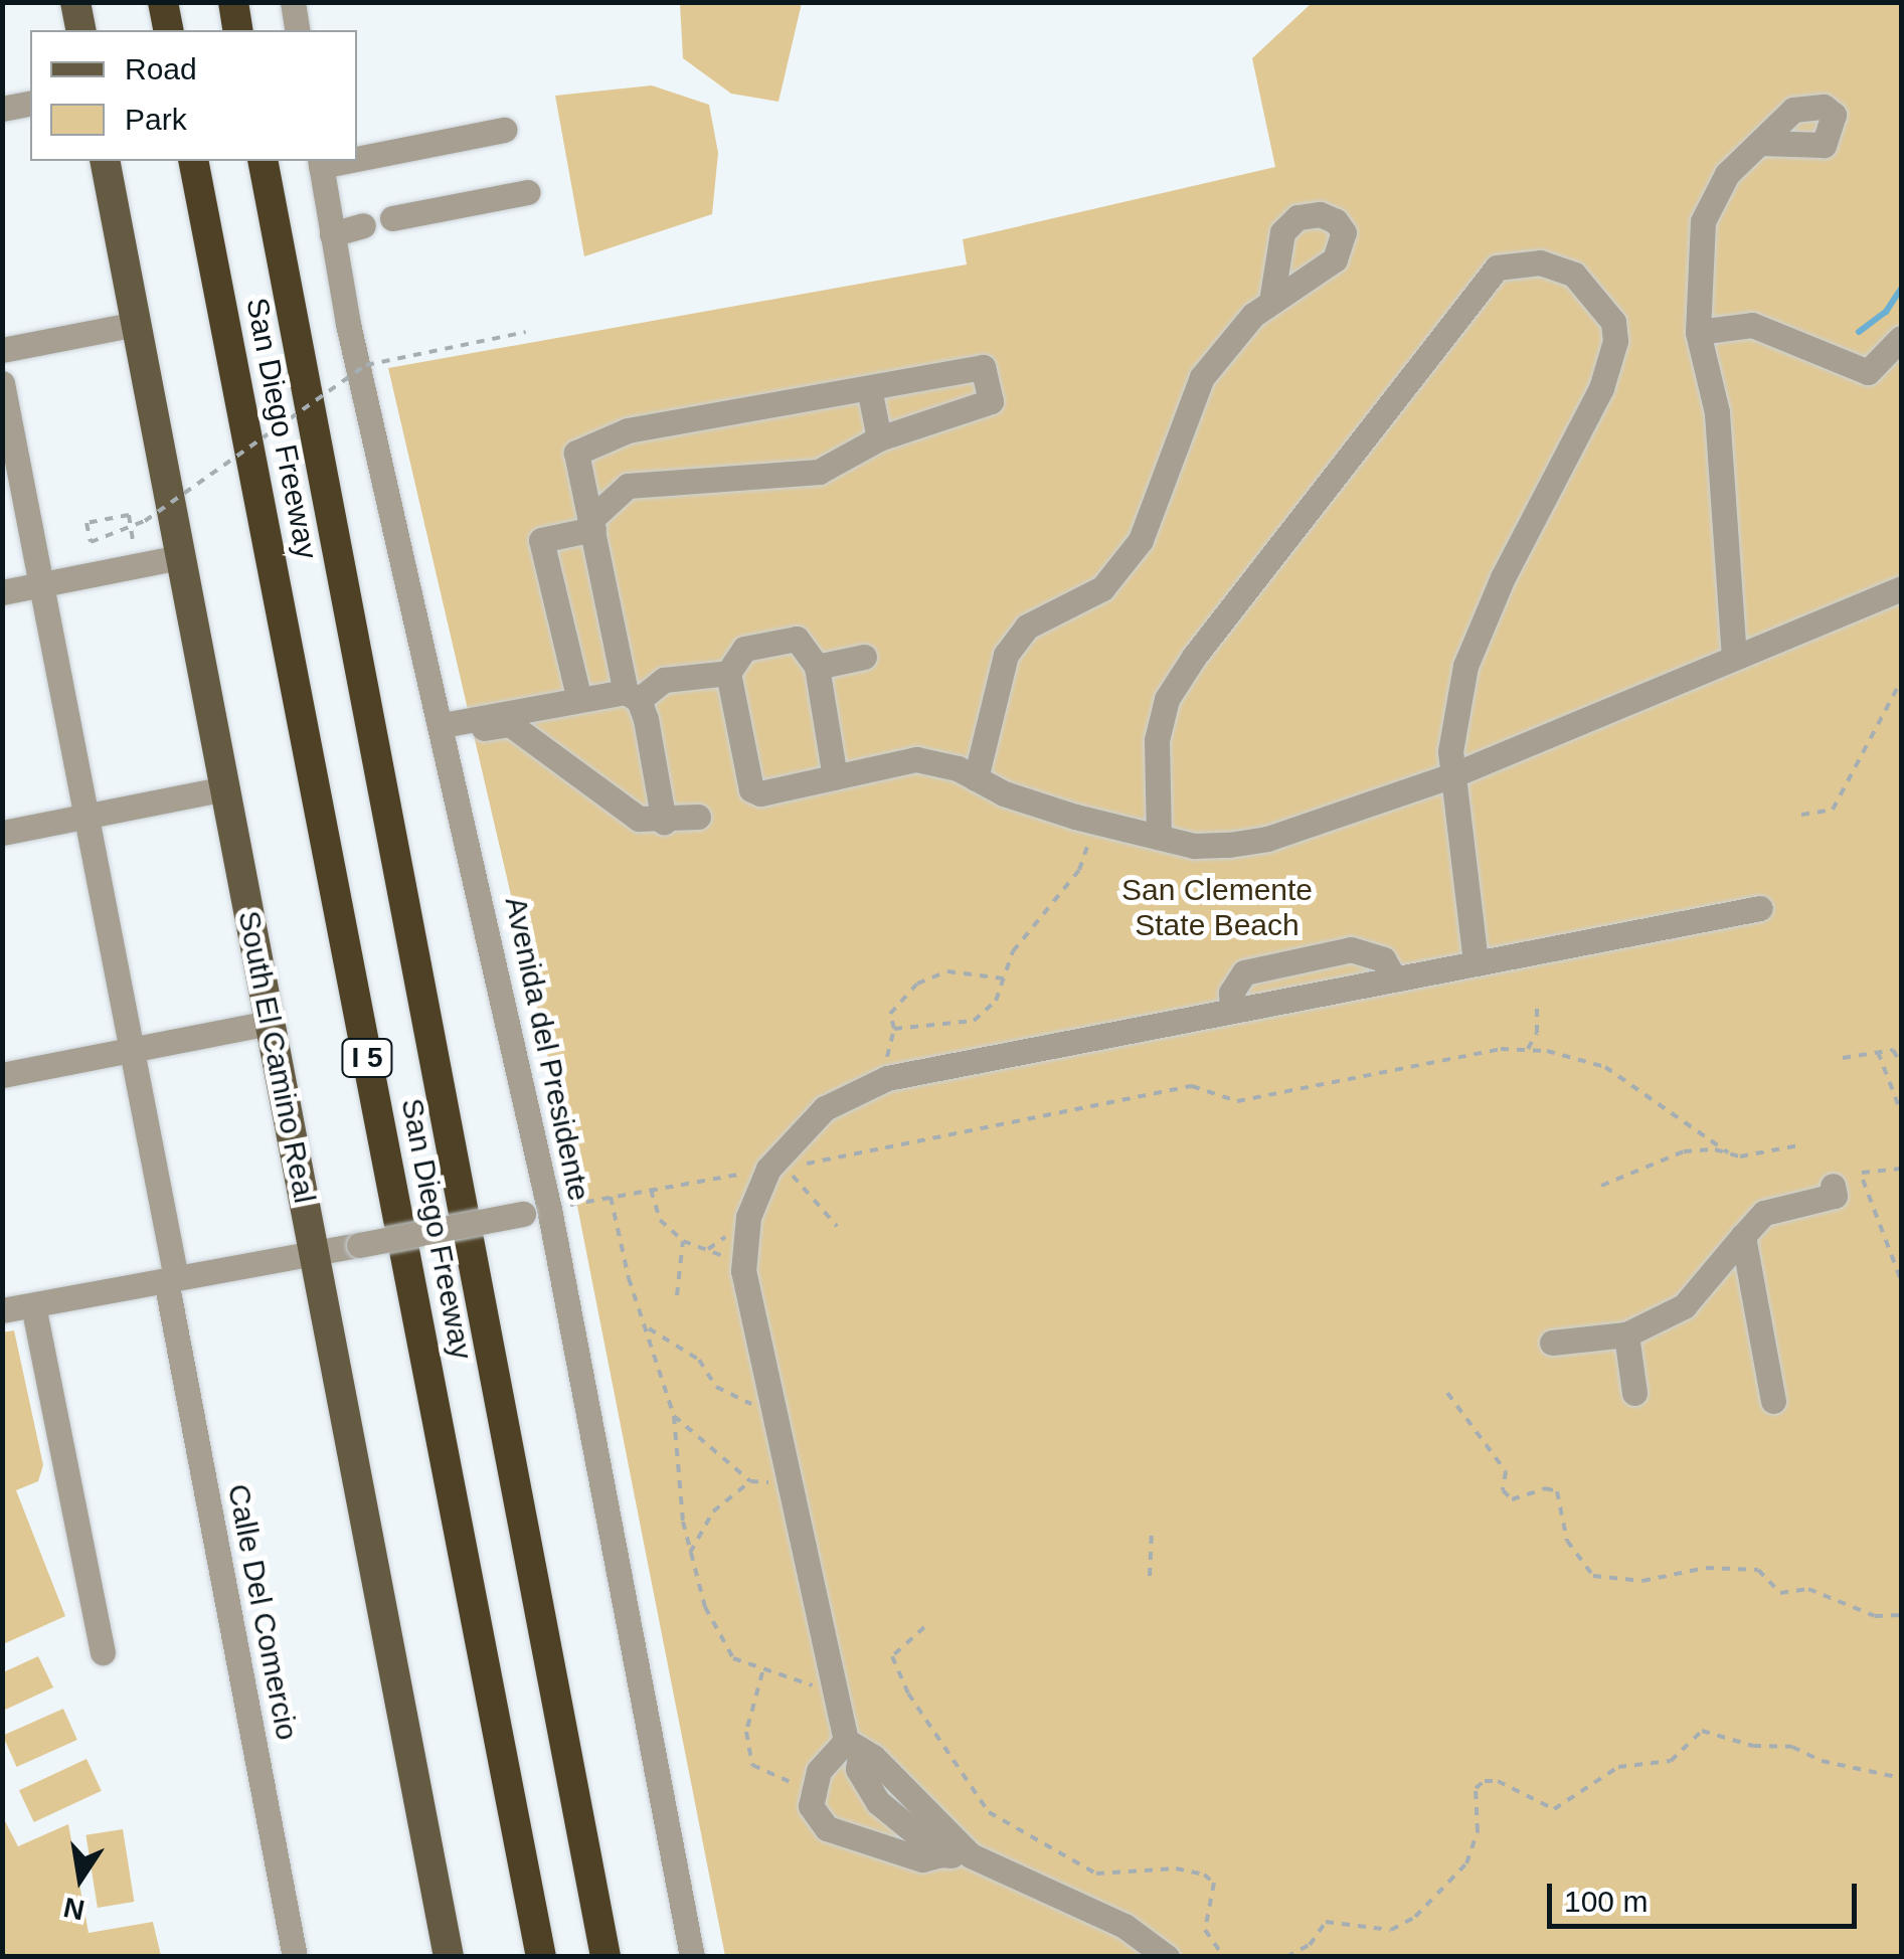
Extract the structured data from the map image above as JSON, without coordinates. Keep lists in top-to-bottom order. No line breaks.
{"streets":{"highway":["San Diego Freeway","I 5"],"main road":["South El Camino Real"],"street":["Avenida del Presidente","Calle Del Comercio"]},"parks":["San Clemente State Beach"],"legend":["Road","Park"],"scale_bar":"100 m","north":"bottom"}
